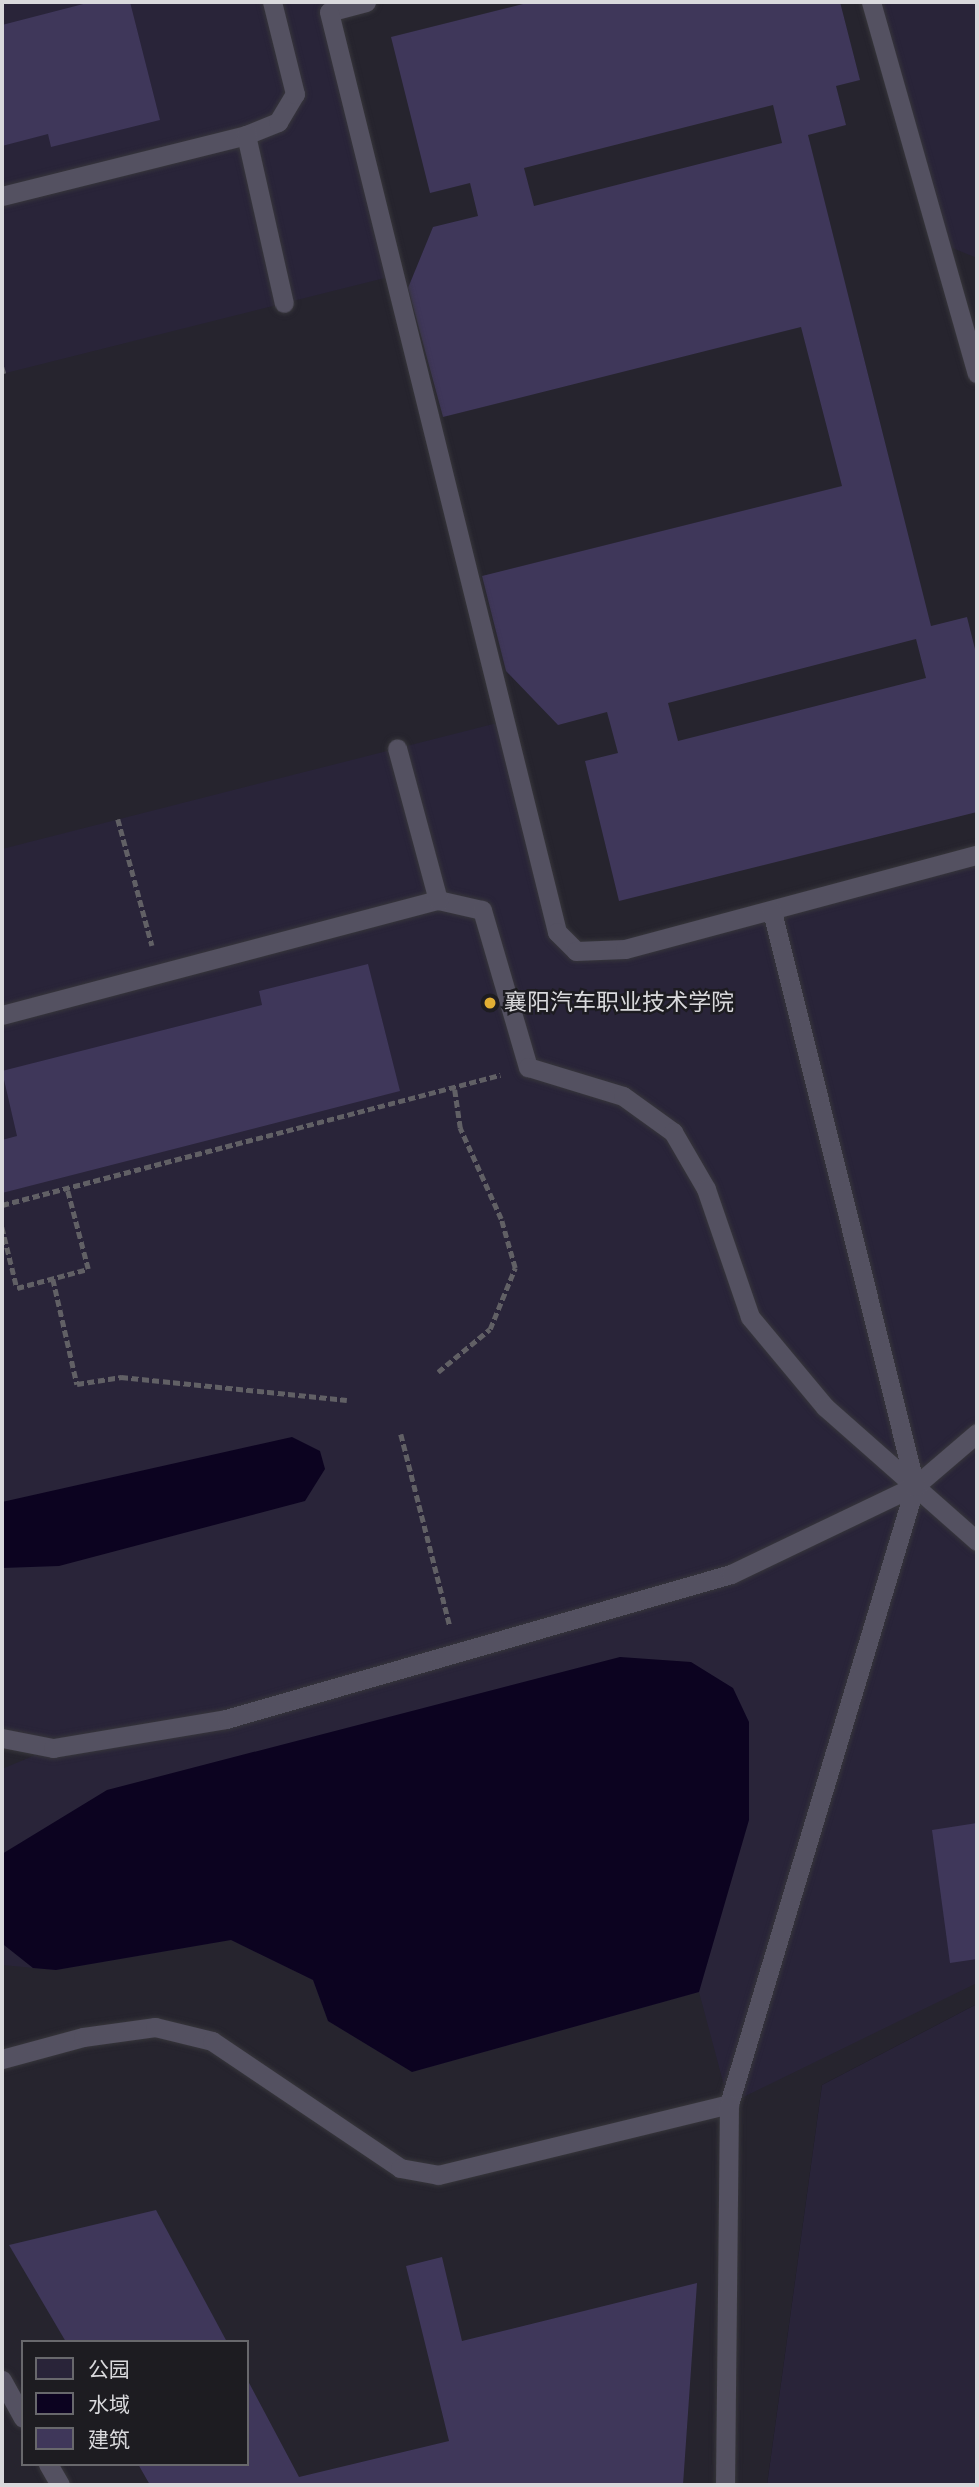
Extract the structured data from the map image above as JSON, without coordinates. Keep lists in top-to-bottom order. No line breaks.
{"places":["襄阳汽车职业技术学院"],"legend":["公园","水域","建筑"]}
